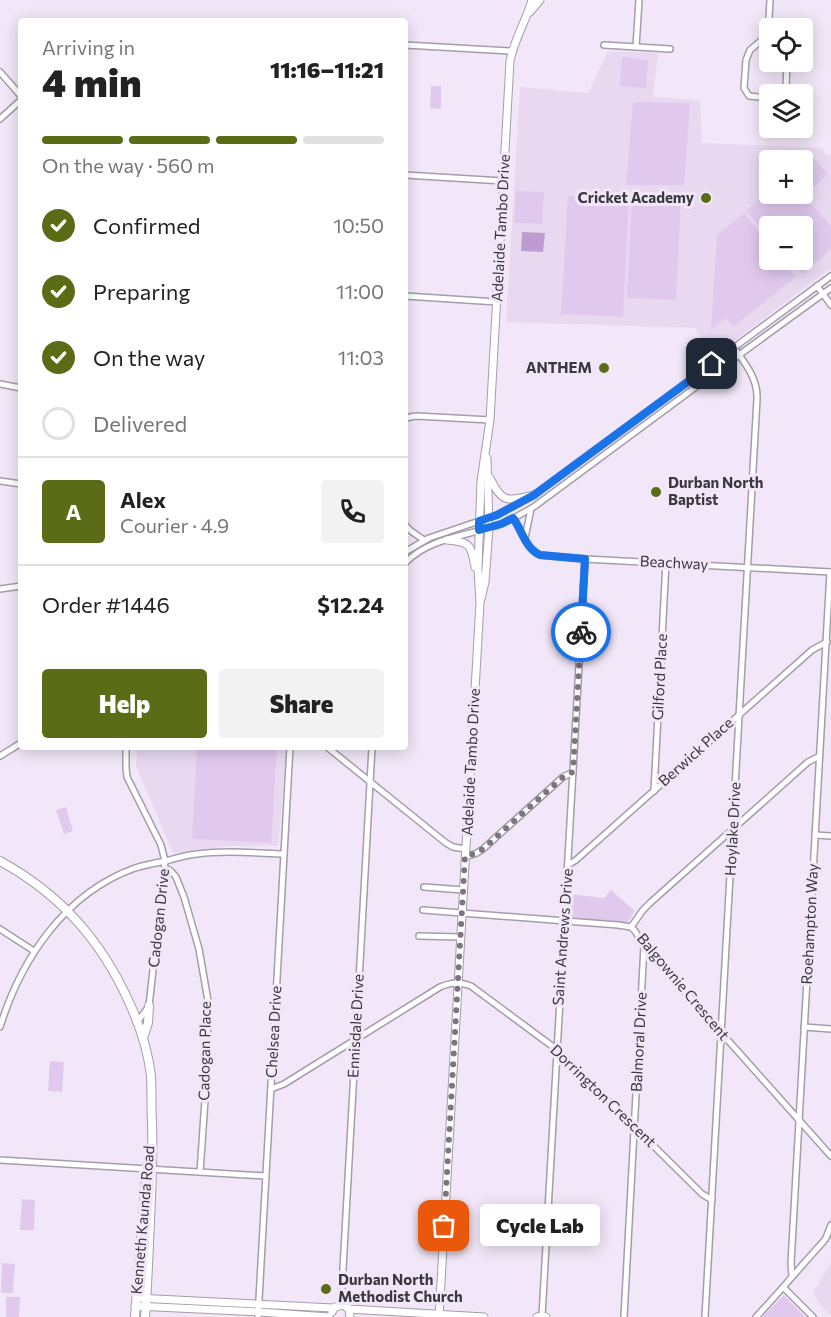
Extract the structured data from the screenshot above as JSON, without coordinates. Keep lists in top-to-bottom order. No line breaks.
{"streets":{"main road":["Kenneth Kaunda Road"],"street":["Adelaide Tambo Drive","Beachway","Gilford Place","Berwick Place","Hoylake Drive","Cadogan Drive","Roehampton Way","Saint Andrews Drive","Balgownie Crescent","Ennisdale Drive","Chelsea Drive","Balmoral Drive","Cadogan Place","Dorrington Crescent"]},"crossings":[["Adelaide Tambo Drive","Dorrington Crescent"],["Beachway","Gilford Place"],["Beachway","Hoylake Drive"],["Beachway","Roehampton Way"],["Beachway","Saint Andrews Drive"],["Gilford Place","Berwick Place"],["Berwick Place","Hoylake Drive"],["Berwick Place","Roehampton Way"],["Berwick Place","Saint Andrews Drive"],["Hoylake Drive","Balgownie Crescent"],["Hoylake Drive","Dorrington Crescent"],["Cadogan Drive","Cadogan Place"],["Cadogan Drive","Kenneth Kaunda Road"],["Roehampton Way","Balgownie Crescent"],["Saint Andrews Drive","Dorrington Crescent"],["Balgownie Crescent","Balmoral Drive"],["Balmoral Drive","Dorrington Crescent"]],"places":["Cricket Academy","ANTHEM","Durban North Baptist","Cycle Lab","Durban North Methodist Church"],"page":{"map_buttons":["+","−"],"heading":["4 min","Arriving in","11:16–11:21"],"panel":["Alex","Courier · 4.9","Order #1446","$12.24"],"bar":"On the way · 560 m","list":[["Confirmed","10:50"],["Preparing","11:00"],["On the way","11:03"],"Delivered"],"round":"A","buttons":["Help","Share"],"bubble":"Cycle Lab"}}
